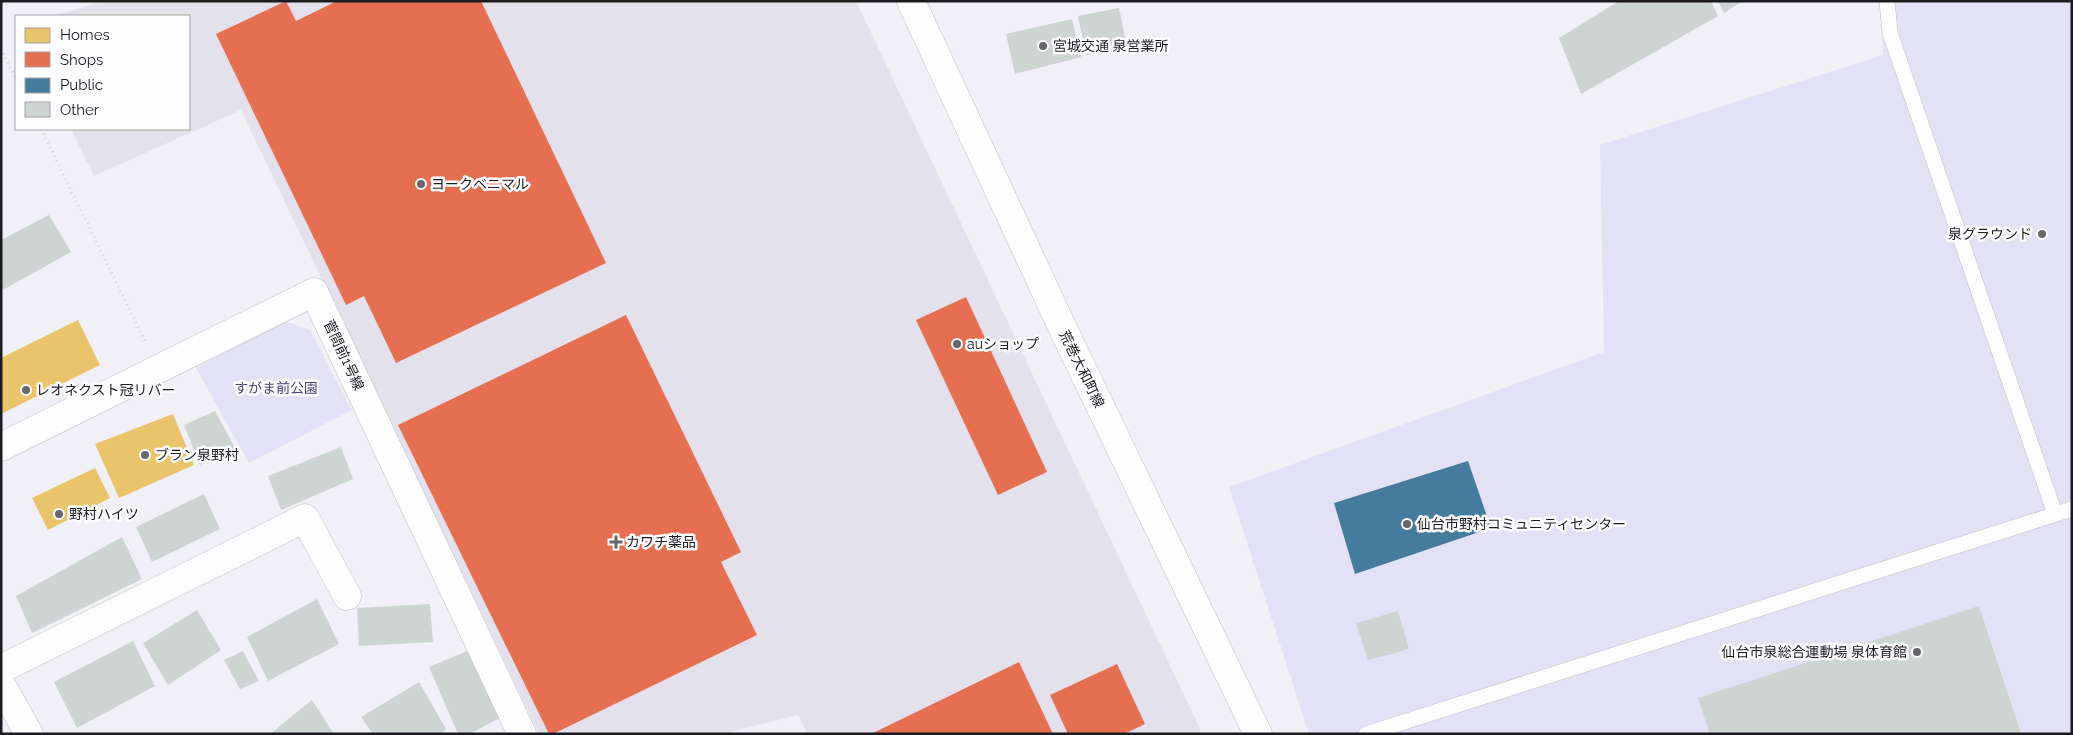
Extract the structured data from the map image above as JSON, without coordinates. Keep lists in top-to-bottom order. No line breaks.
{"streets":{"street":["菅間前1号線","荒巻大和町線"]},"parks":["すがま前公園"],"places":{"other":["宮城交通 泉営業所","ヨークベニマル","泉グラウンド","auショップ","レオネクスト冠リバー","ブラン泉野村","野村ハイツ","仙台市野村コミュニティセンター","仙台市泉総合運動場 泉体育館"],"health":["カワチ薬品"]},"legend":["Homes","Shops","Public","Other"]}
